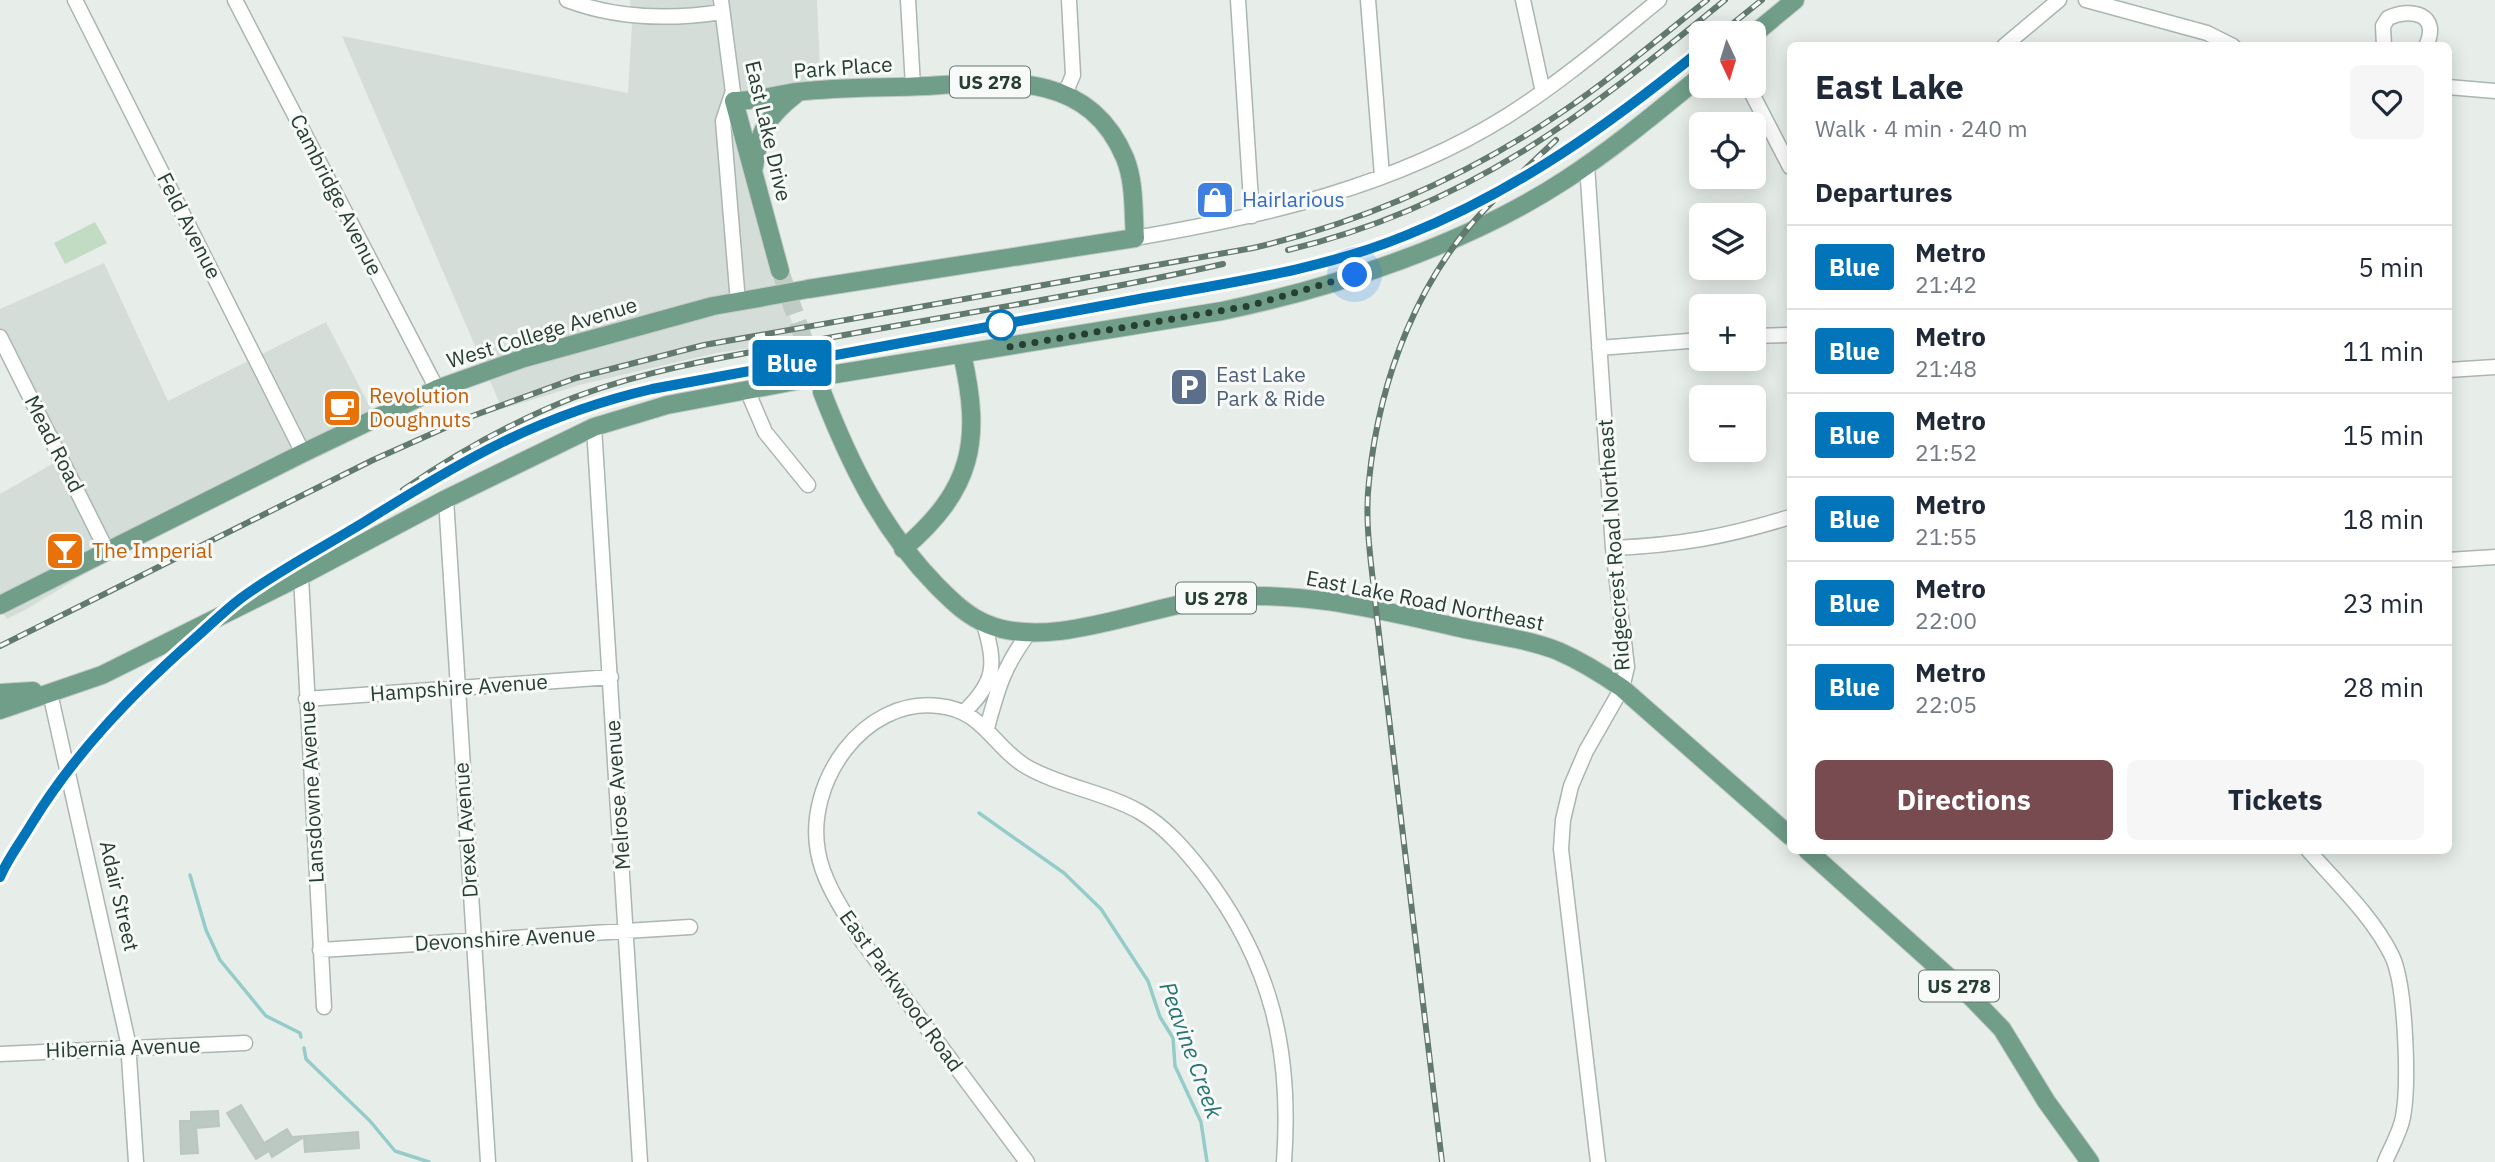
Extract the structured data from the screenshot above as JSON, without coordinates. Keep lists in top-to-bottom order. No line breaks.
{"streets":{"main road":["Park Place","US 278","East Lake Drive","West College Avenue","East Lake Road Northeast"],"street":["Cambridge Avenue","Feld Avenue","Mead Road","Ridgecrest Road Northeast","Hampshire Avenue","Lansdowne Avenue","Melrose Avenue","Drexel Avenue","Adair Street","Devonshire Avenue","East Parkwood Road","Hibernia Avenue"]},"crossings":[["Park Place","US 278"],["Park Place","East Lake Drive"],["US 278","West College Avenue"],["Cambridge Avenue","West College Avenue"],["Feld Avenue","West College Avenue"],["West College Avenue","Mead Road"],["Ridgecrest Road Northeast","East Lake Road Northeast"],["Hampshire Avenue","Lansdowne Avenue"],["Hampshire Avenue","Melrose Avenue"],["Hampshire Avenue","Drexel Avenue"],["Lansdowne Avenue","Devonshire Avenue"],["Melrose Avenue","Devonshire Avenue"],["Drexel Avenue","Devonshire Avenue"],["Adair Street","Hibernia Avenue"]],"water":["Peavine Creek"],"places":{"shop":["Hairlarious"],"parking":["East Lake Park & Ride"],"cafe":["Revolution Doughnuts"],"bar":["The Imperial"]},"lines":["metro line Blue"],"north":"bottom","page":{"on_map":"Blue","map_buttons":["+","−"],"heading":[["East Lake","Walk · 4 min · 240 m"],"Departures"],"list":[{"mark":"Blue","name":"Metro","note":"21:42","value":"5 min"},{"mark":"Blue","name":"Metro","note":"21:48","value":"11 min"},{"mark":"Blue","name":"Metro","note":"21:52","value":"15 min"},{"mark":"Blue","name":"Metro","note":"21:55","value":"18 min"},{"mark":"Blue","name":"Metro","note":"22:00","value":"23 min"},{"mark":"Blue","name":"Metro","note":"22:05","value":"28 min"}],"buttons":["Directions","Tickets"]}}
